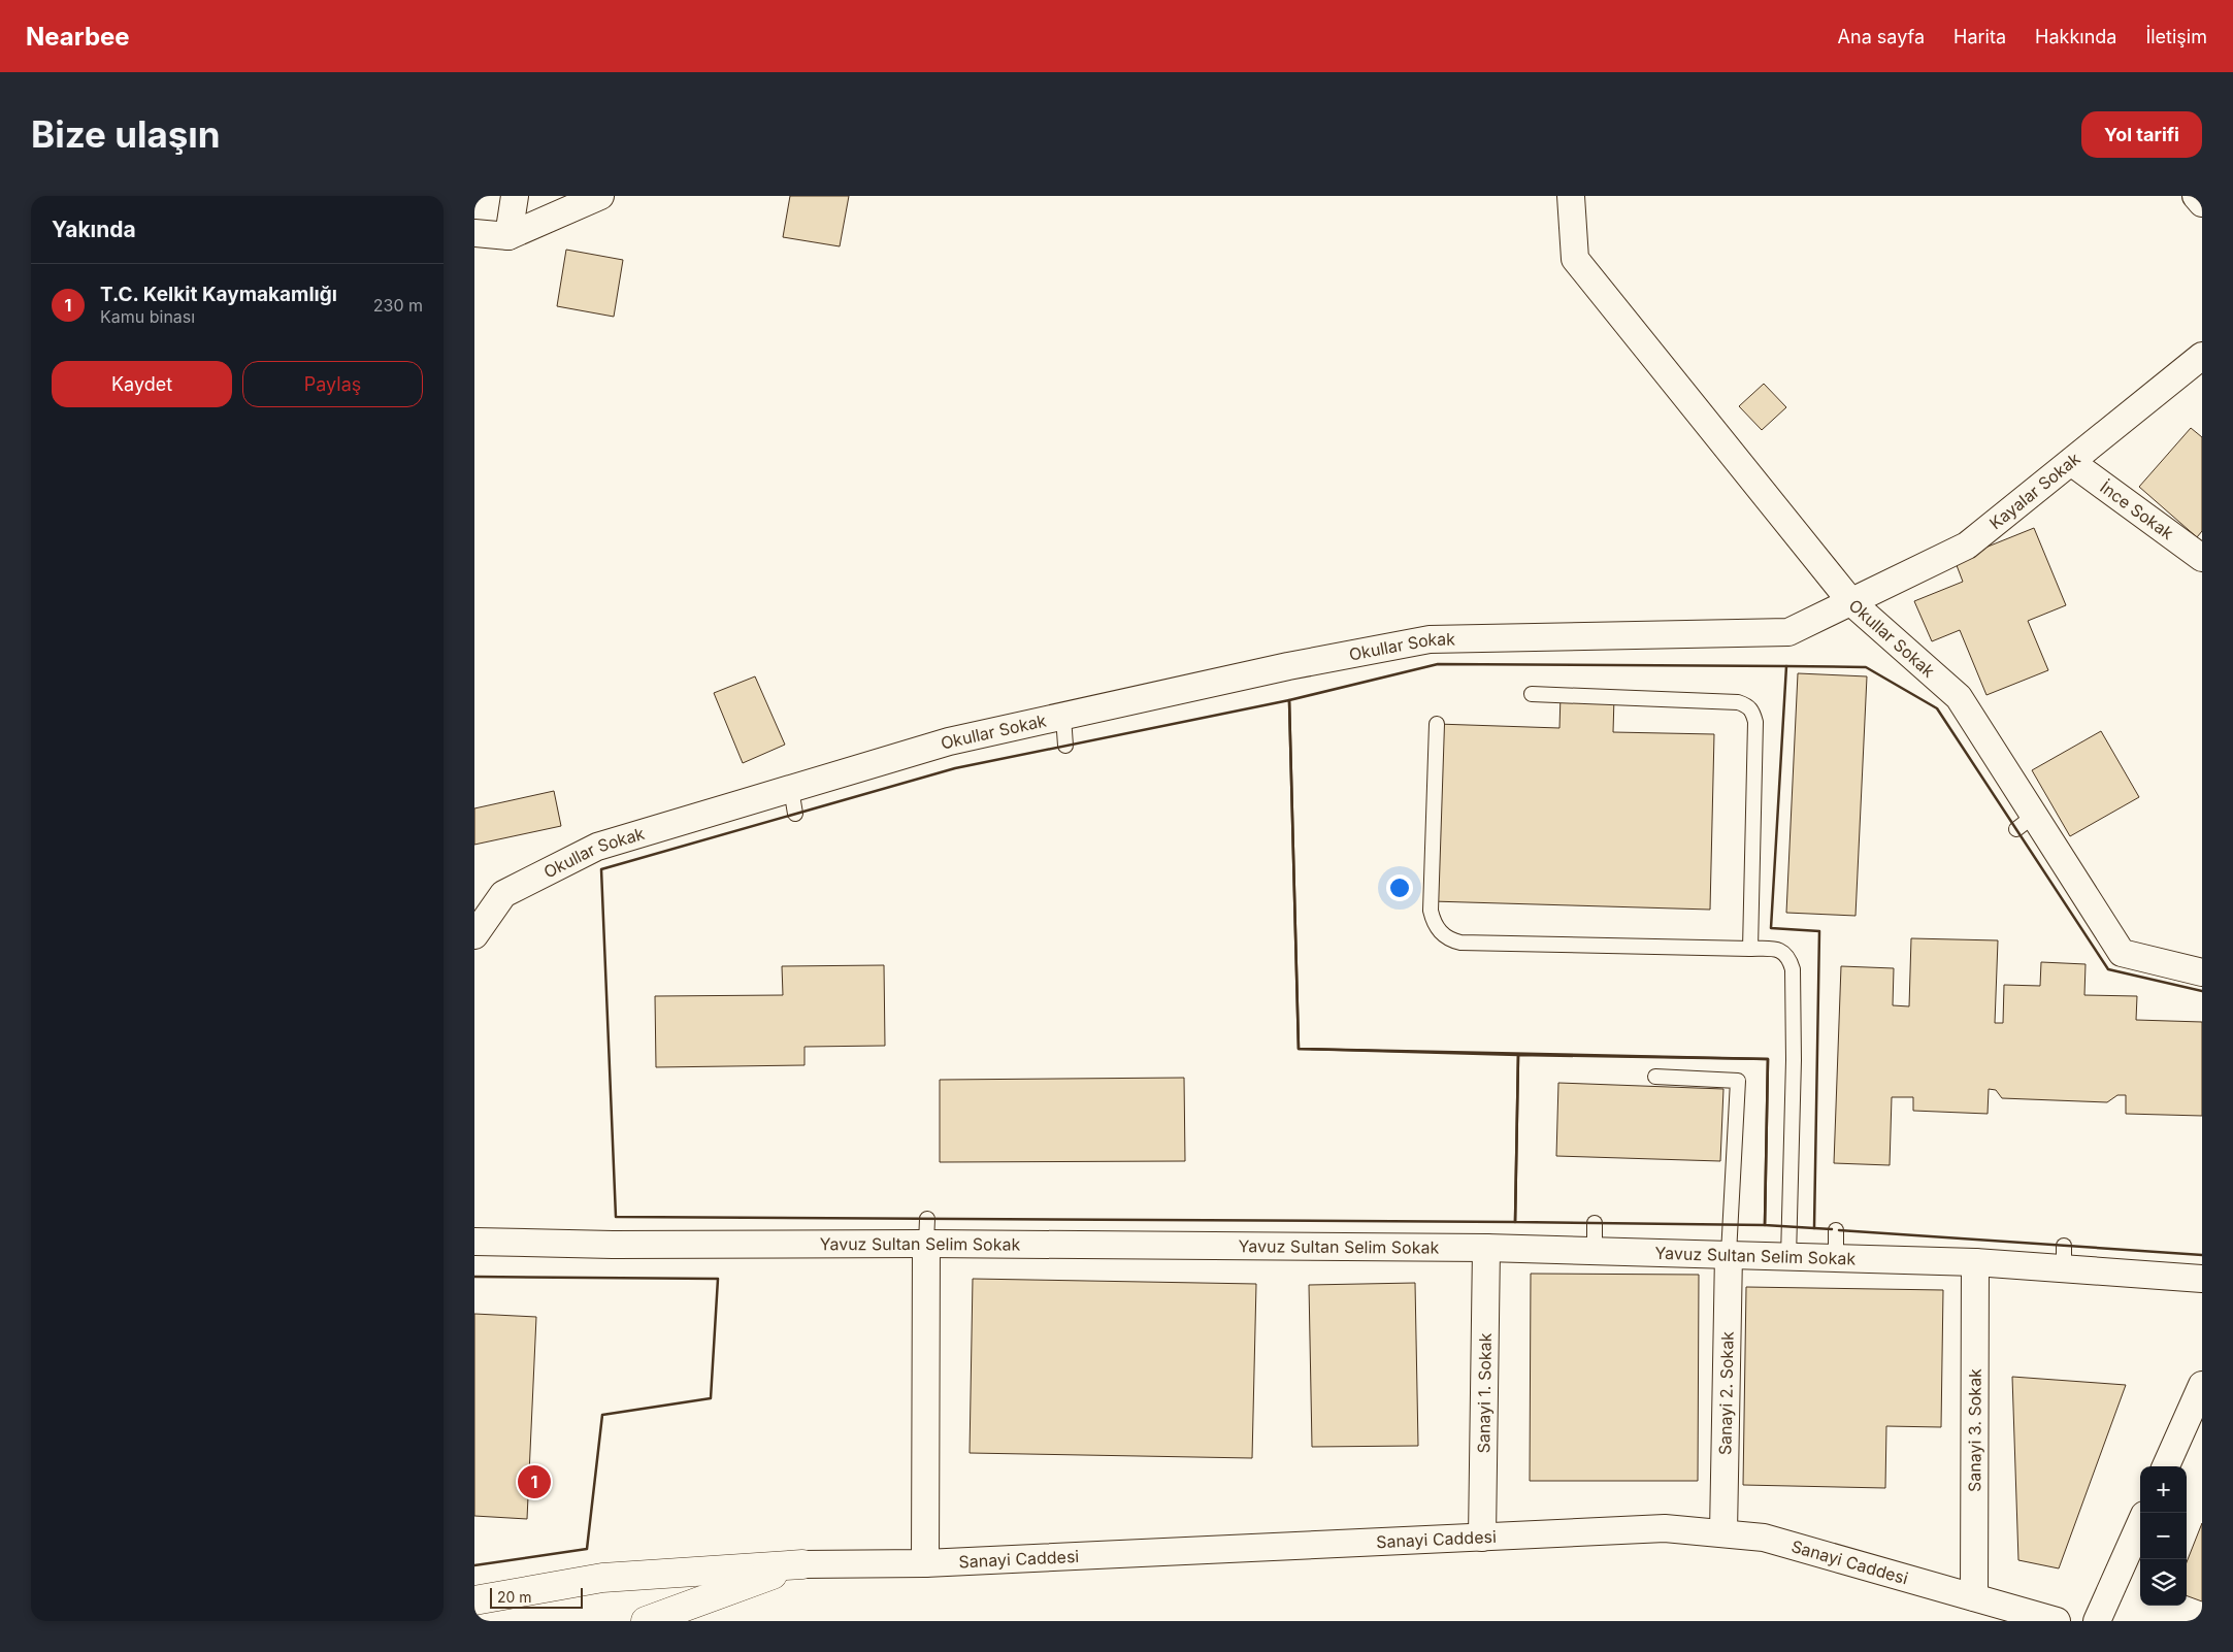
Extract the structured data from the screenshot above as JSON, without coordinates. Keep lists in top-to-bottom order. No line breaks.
{"streets":{"street":["Kayalar Sokak","İnce Sokak","Okullar Sokak","Yavuz Sultan Selim Sokak","Sanayi 1. Sokak","Sanayi 2. Sokak","Sanayi 3. Sokak","Sanayi Caddesi"]},"crossings":[["Kayalar Sokak","İnce Sokak"],["Kayalar Sokak","Okullar Sokak"],["Yavuz Sultan Selim Sokak","Sanayi 1. Sokak"],["Yavuz Sultan Selim Sokak","Sanayi 2. Sokak"],["Yavuz Sultan Selim Sokak","Sanayi 3. Sokak"],["Sanayi 1. Sokak","Sanayi Caddesi"],["Sanayi 2. Sokak","Sanayi Caddesi"],["Sanayi 3. Sokak","Sanayi Caddesi"]],"scale_bar":"20 m","page":{"header":"Nearbee","nav":["Ana sayfa","Harita","Hakkında","İletişim"],"buttons":["Yol tarifi",["Kaydet","Paylaş"]],"title":"Bize ulaşın","heading":"Yakında","list":[{"mark":"1","name":"T.C. Kelkit Kaymakamlığı","note":"Kamu binası","value":"230 m"}],"pins":"1","map_buttons":["+","−"],"scale":"20 m"}}
